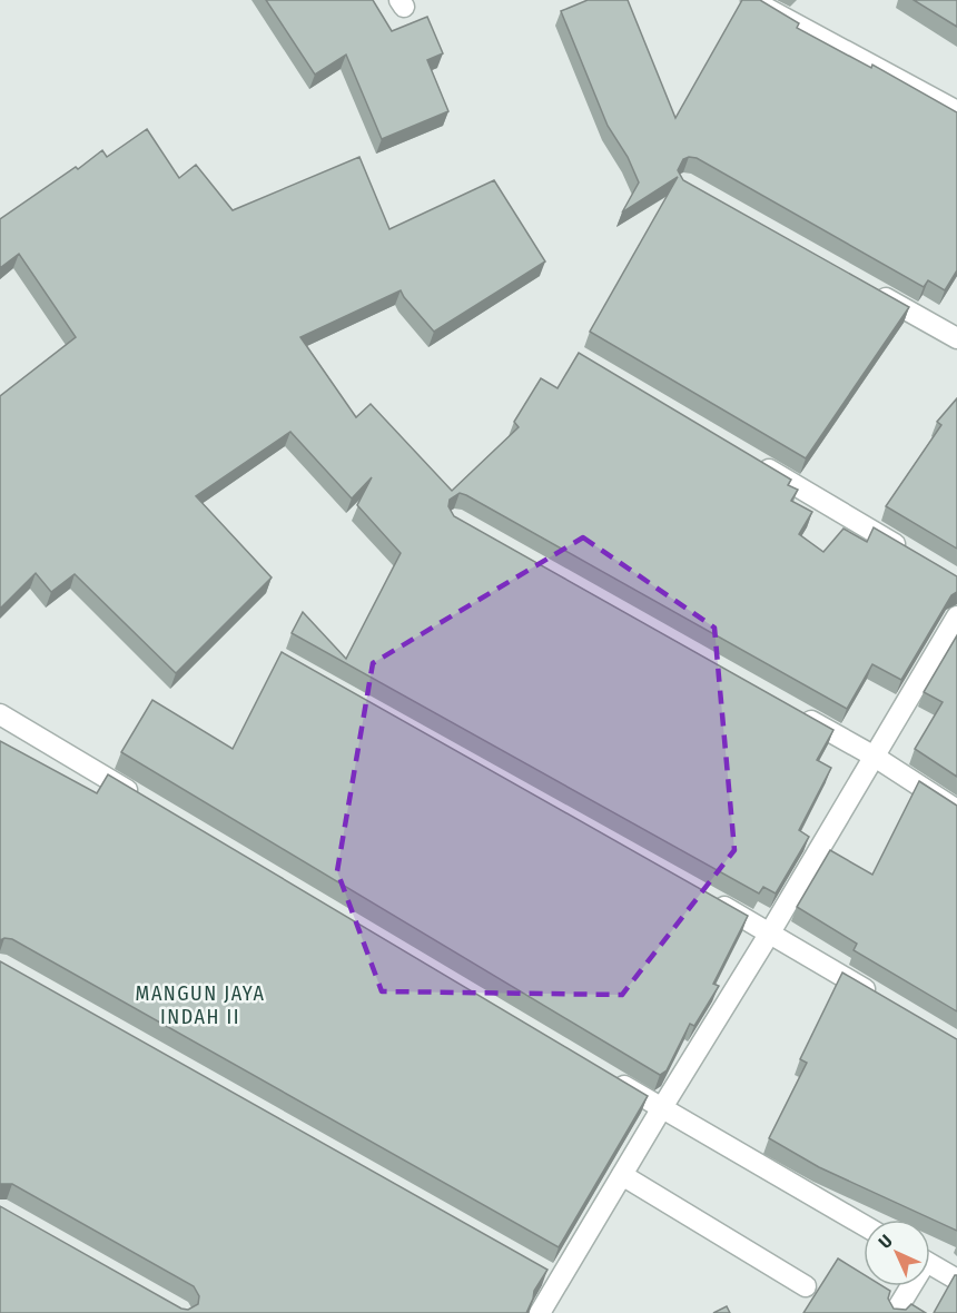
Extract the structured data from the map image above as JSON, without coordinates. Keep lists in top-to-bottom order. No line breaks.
{"districts":["MANGUN JAYA INDAH II"],"north":"top left"}
